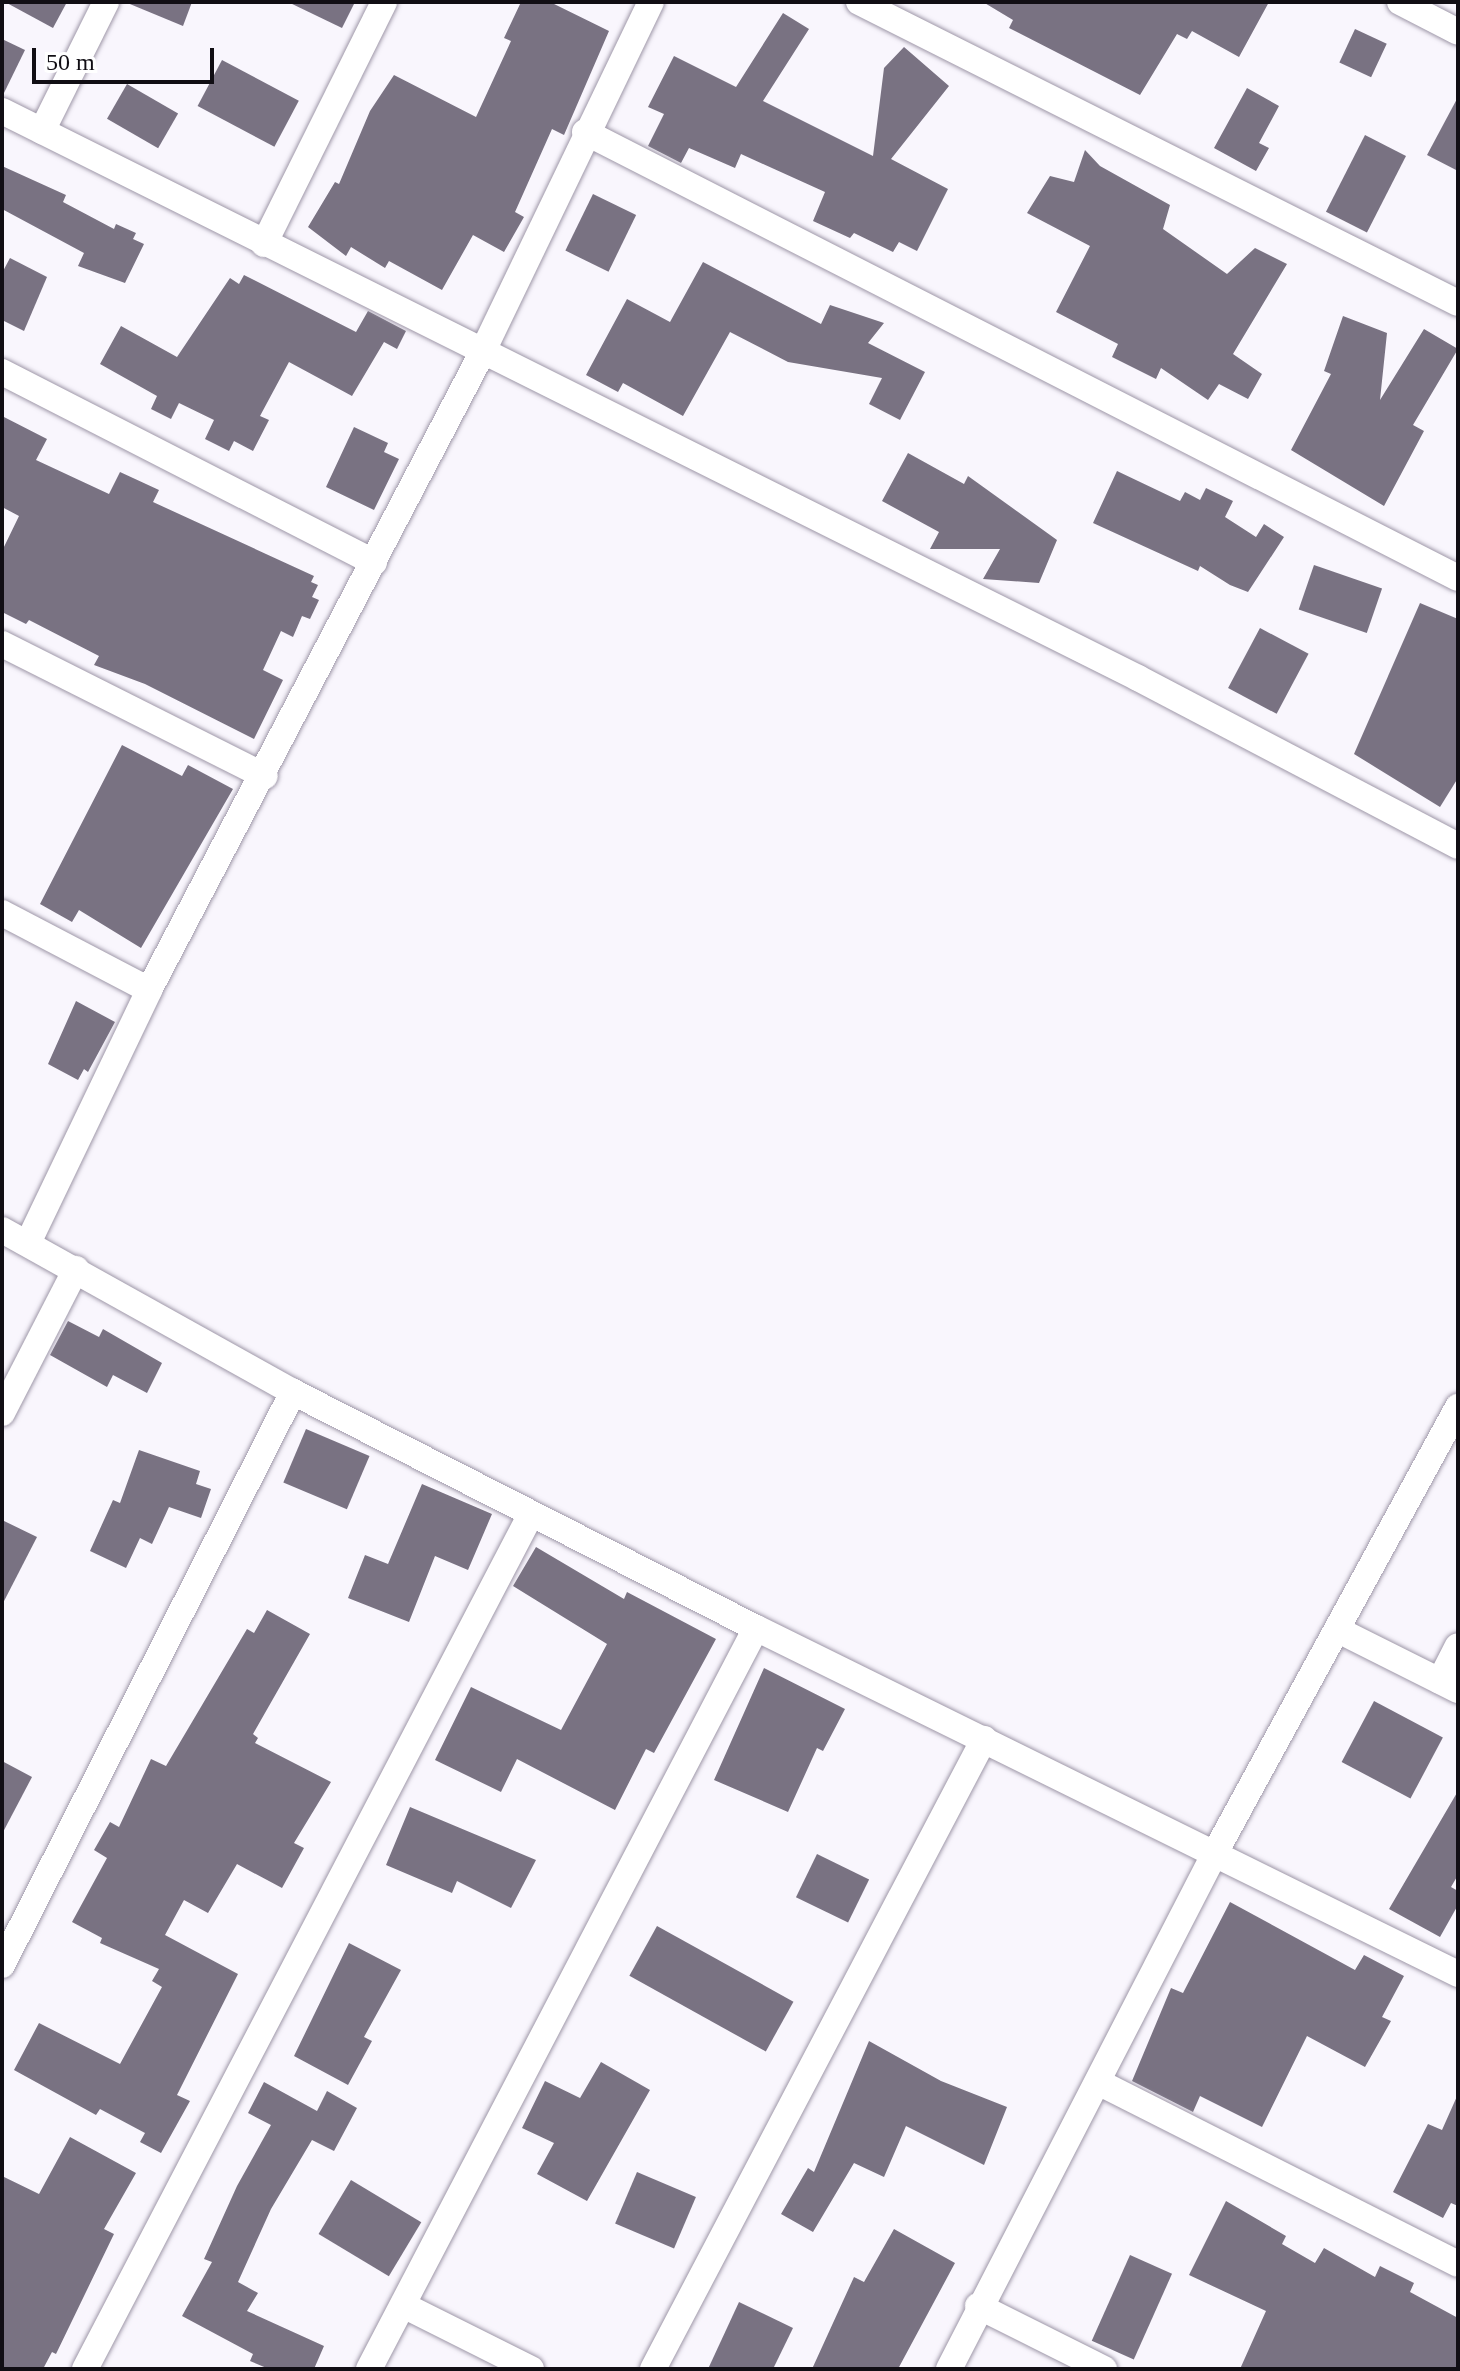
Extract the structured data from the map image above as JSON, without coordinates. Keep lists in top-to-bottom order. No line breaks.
{"scale_bar":"50 m"}
